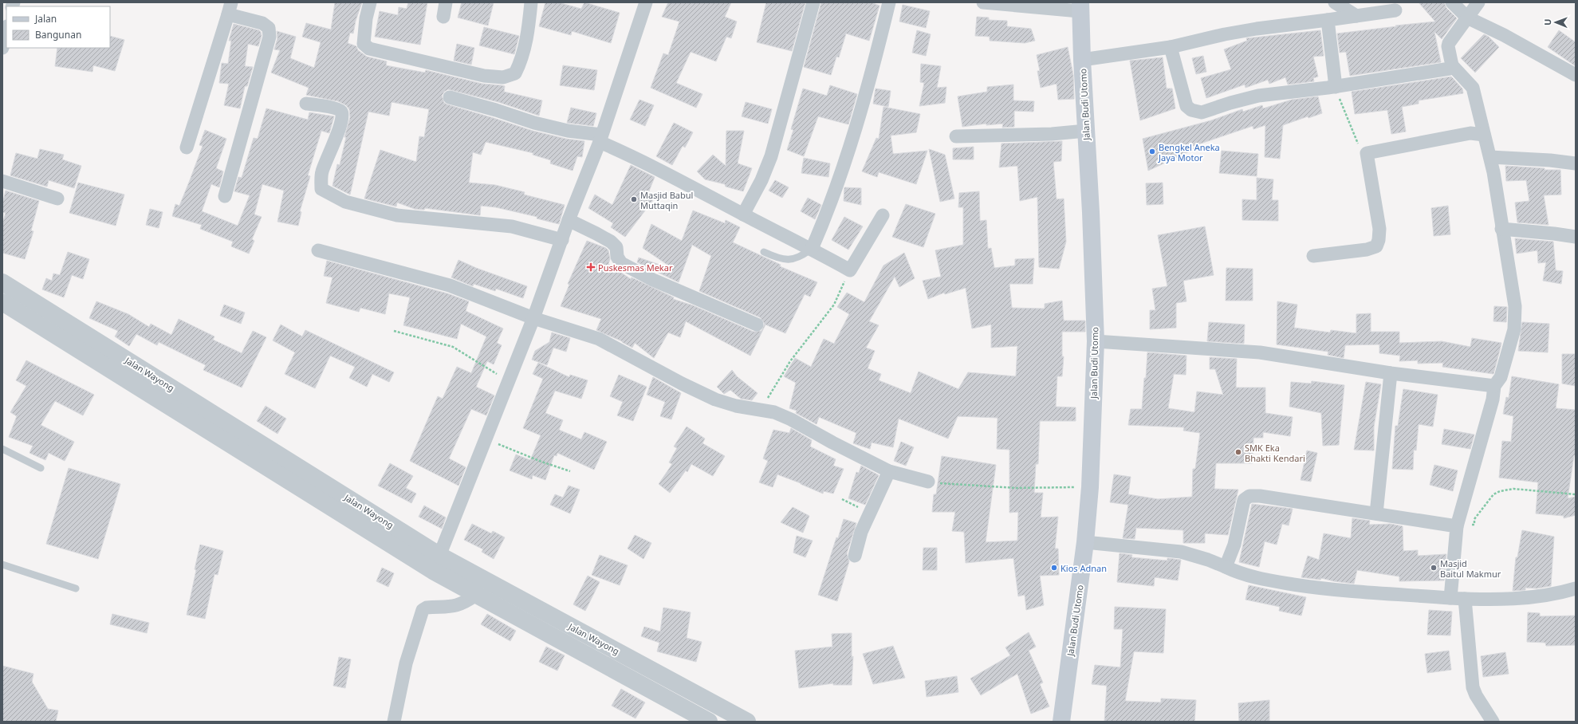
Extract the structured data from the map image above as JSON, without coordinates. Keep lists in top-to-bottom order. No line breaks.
{"streets":{"main road":["Jalan Budi Utomo"],"street":["Jalan Wayong"]},"places":{"other":["Bengkel Aneka Jaya Motor","Masjid Babul Muttaqin","SMK Eka Bhakti Kendari","Kios Adnan","Masjid Baitul Makmur"],"health":["Puskesmas Mekar"]},"legend":["Jalan","Bangunan"],"north":"left"}
